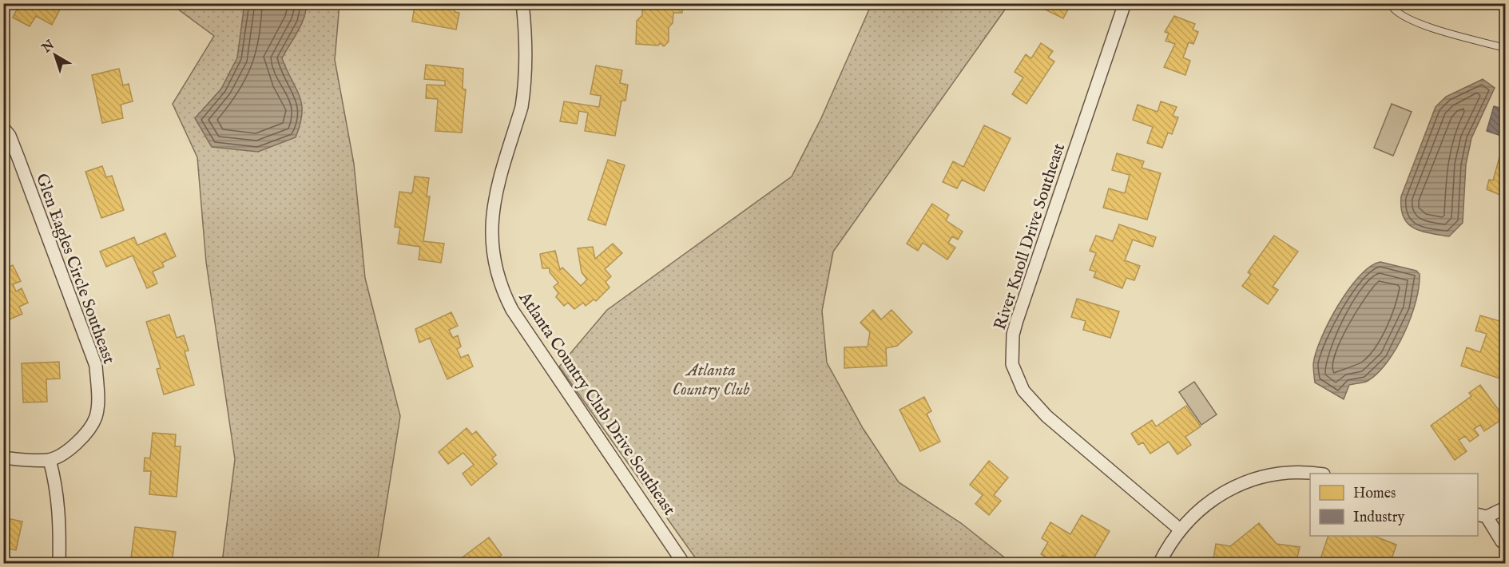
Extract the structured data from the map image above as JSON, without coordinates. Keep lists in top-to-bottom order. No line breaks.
{"streets":{"street":["River Knoll Drive Southeast","Glen Eagles Circle Southeast","Atlanta Country Club Drive Southeast"]},"parks":["Atlanta Country Club"],"legend":["Homes","Industry"],"north":"top left"}
